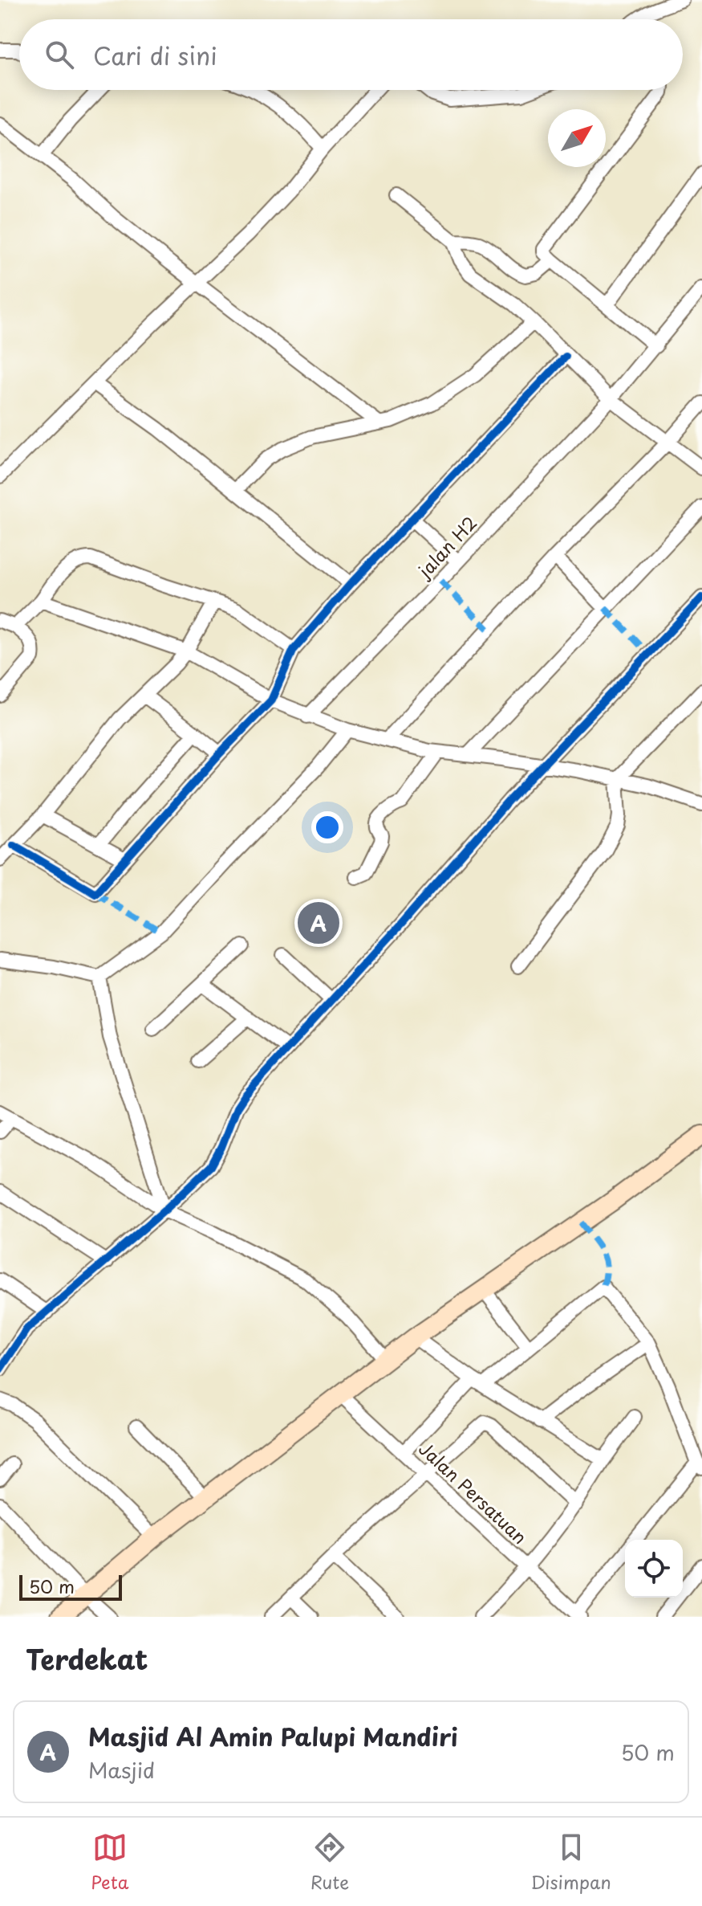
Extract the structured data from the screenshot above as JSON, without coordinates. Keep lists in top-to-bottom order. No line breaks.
{"streets":{"street":["jalan H2","Jalan Persatuan"]},"scale_bar":"50 m","north":"top right","page":{"search":"Cari di sini","pins":"A","scale":"50 m","heading":"Terdekat","list":[{"mark":"A","name":"Masjid Al Amin Palupi Mandiri","note":"Masjid","value":"50 m"}],"nav":["Peta","Rute","Disimpan"]}}
